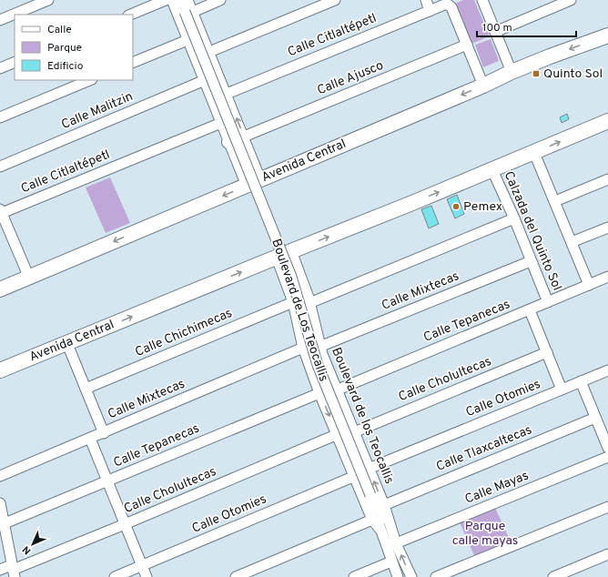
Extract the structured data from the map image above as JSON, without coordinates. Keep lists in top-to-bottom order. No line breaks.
{"streets":{"highway":["Avenida Central"],"street":["Calle Citlaltépetl","Calle Ajusco","Calle Malitzin","Calzada del Quinto Sol","Calle Mixtecas","Boulevard de Los Teocallis","Calle Tepanecas","Calle Chichimecas","Calle Cholultecas","Calle Otomies","Boulevard de los Teocallis","Calle Tlaxcaltecas","Calle Mayas"]},"crossings":[["Calle Citlaltépetl","Calle Ajusco"],["Avenida Central","Calzada del Quinto Sol"],["Avenida Central","Boulevard de los Teocallis"],["Calzada del Quinto Sol","Calle Mixtecas"],["Calzada del Quinto Sol","Calle Tepanecas"],["Calle Mixtecas","Boulevard de los Teocallis"],["Boulevard de Los Teocallis","Boulevard de los Teocallis"],["Boulevard de Los Teocallis","Calle Mayas"],["Calle Tepanecas","Boulevard de los Teocallis"],["Calle Chichimecas","Boulevard de los Teocallis"],["Calle Cholultecas","Boulevard de los Teocallis"],["Calle Otomies","Boulevard de los Teocallis"],["Boulevard de los Teocallis","Calle Tlaxcaltecas"],["Boulevard de los Teocallis","Calle Mayas"]],"parks":["Parque calle mayas"],"places":{"transit":["Quinto Sol"],"other":["Pemex"]},"legend":["Calle","Parque","Edificio"],"scale_bar":"100 m","north":"bottom left"}
